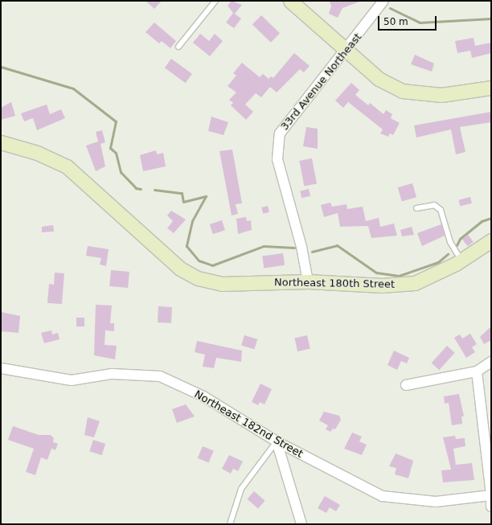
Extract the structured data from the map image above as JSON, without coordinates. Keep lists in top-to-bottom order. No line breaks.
{"streets":{"street":["33rd Avenue Northeast","Northeast 180th Street","Northeast 182nd Street"]},"crossings":[["33rd Avenue Northeast","Northeast 180th Street"]],"scale_bar":"50 m"}
